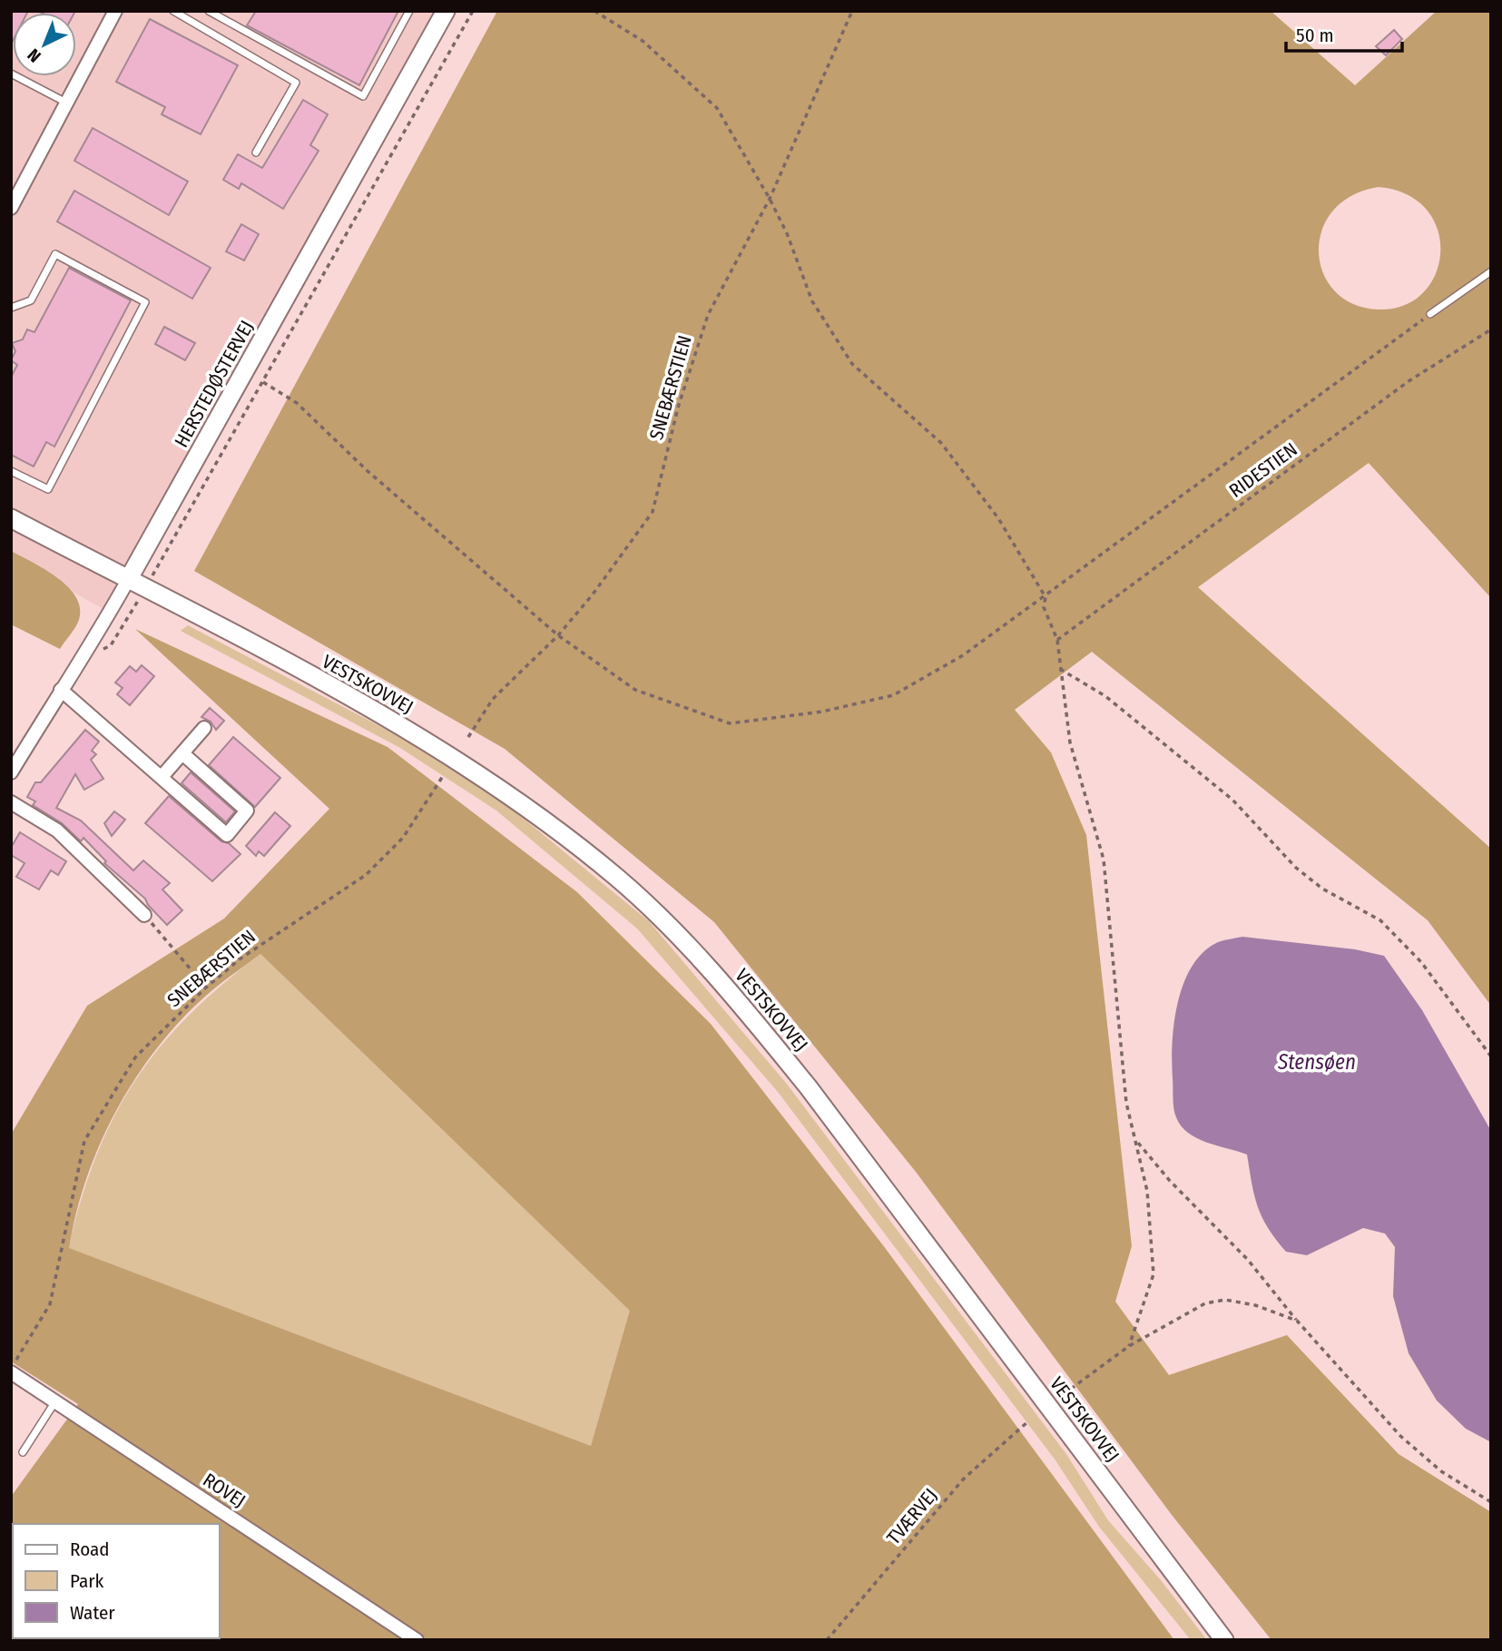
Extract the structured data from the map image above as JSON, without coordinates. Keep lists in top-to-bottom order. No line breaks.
{"streets":{"street":["HERSTEDØSTERVEJ","VESTSKOVVEJ","ROVEJ"],"path":["SNEBÆRSTIEN","RIDESTIEN","TVÆRVEJ"]},"crossings":[["HERSTEDØSTERVEJ","VESTSKOVVEJ"],["SNEBÆRSTIEN","ROVEJ"]],"water":["Stensøen"],"legend":["Road","Park","Water"],"scale_bar":"50 m","north":"bottom left"}
